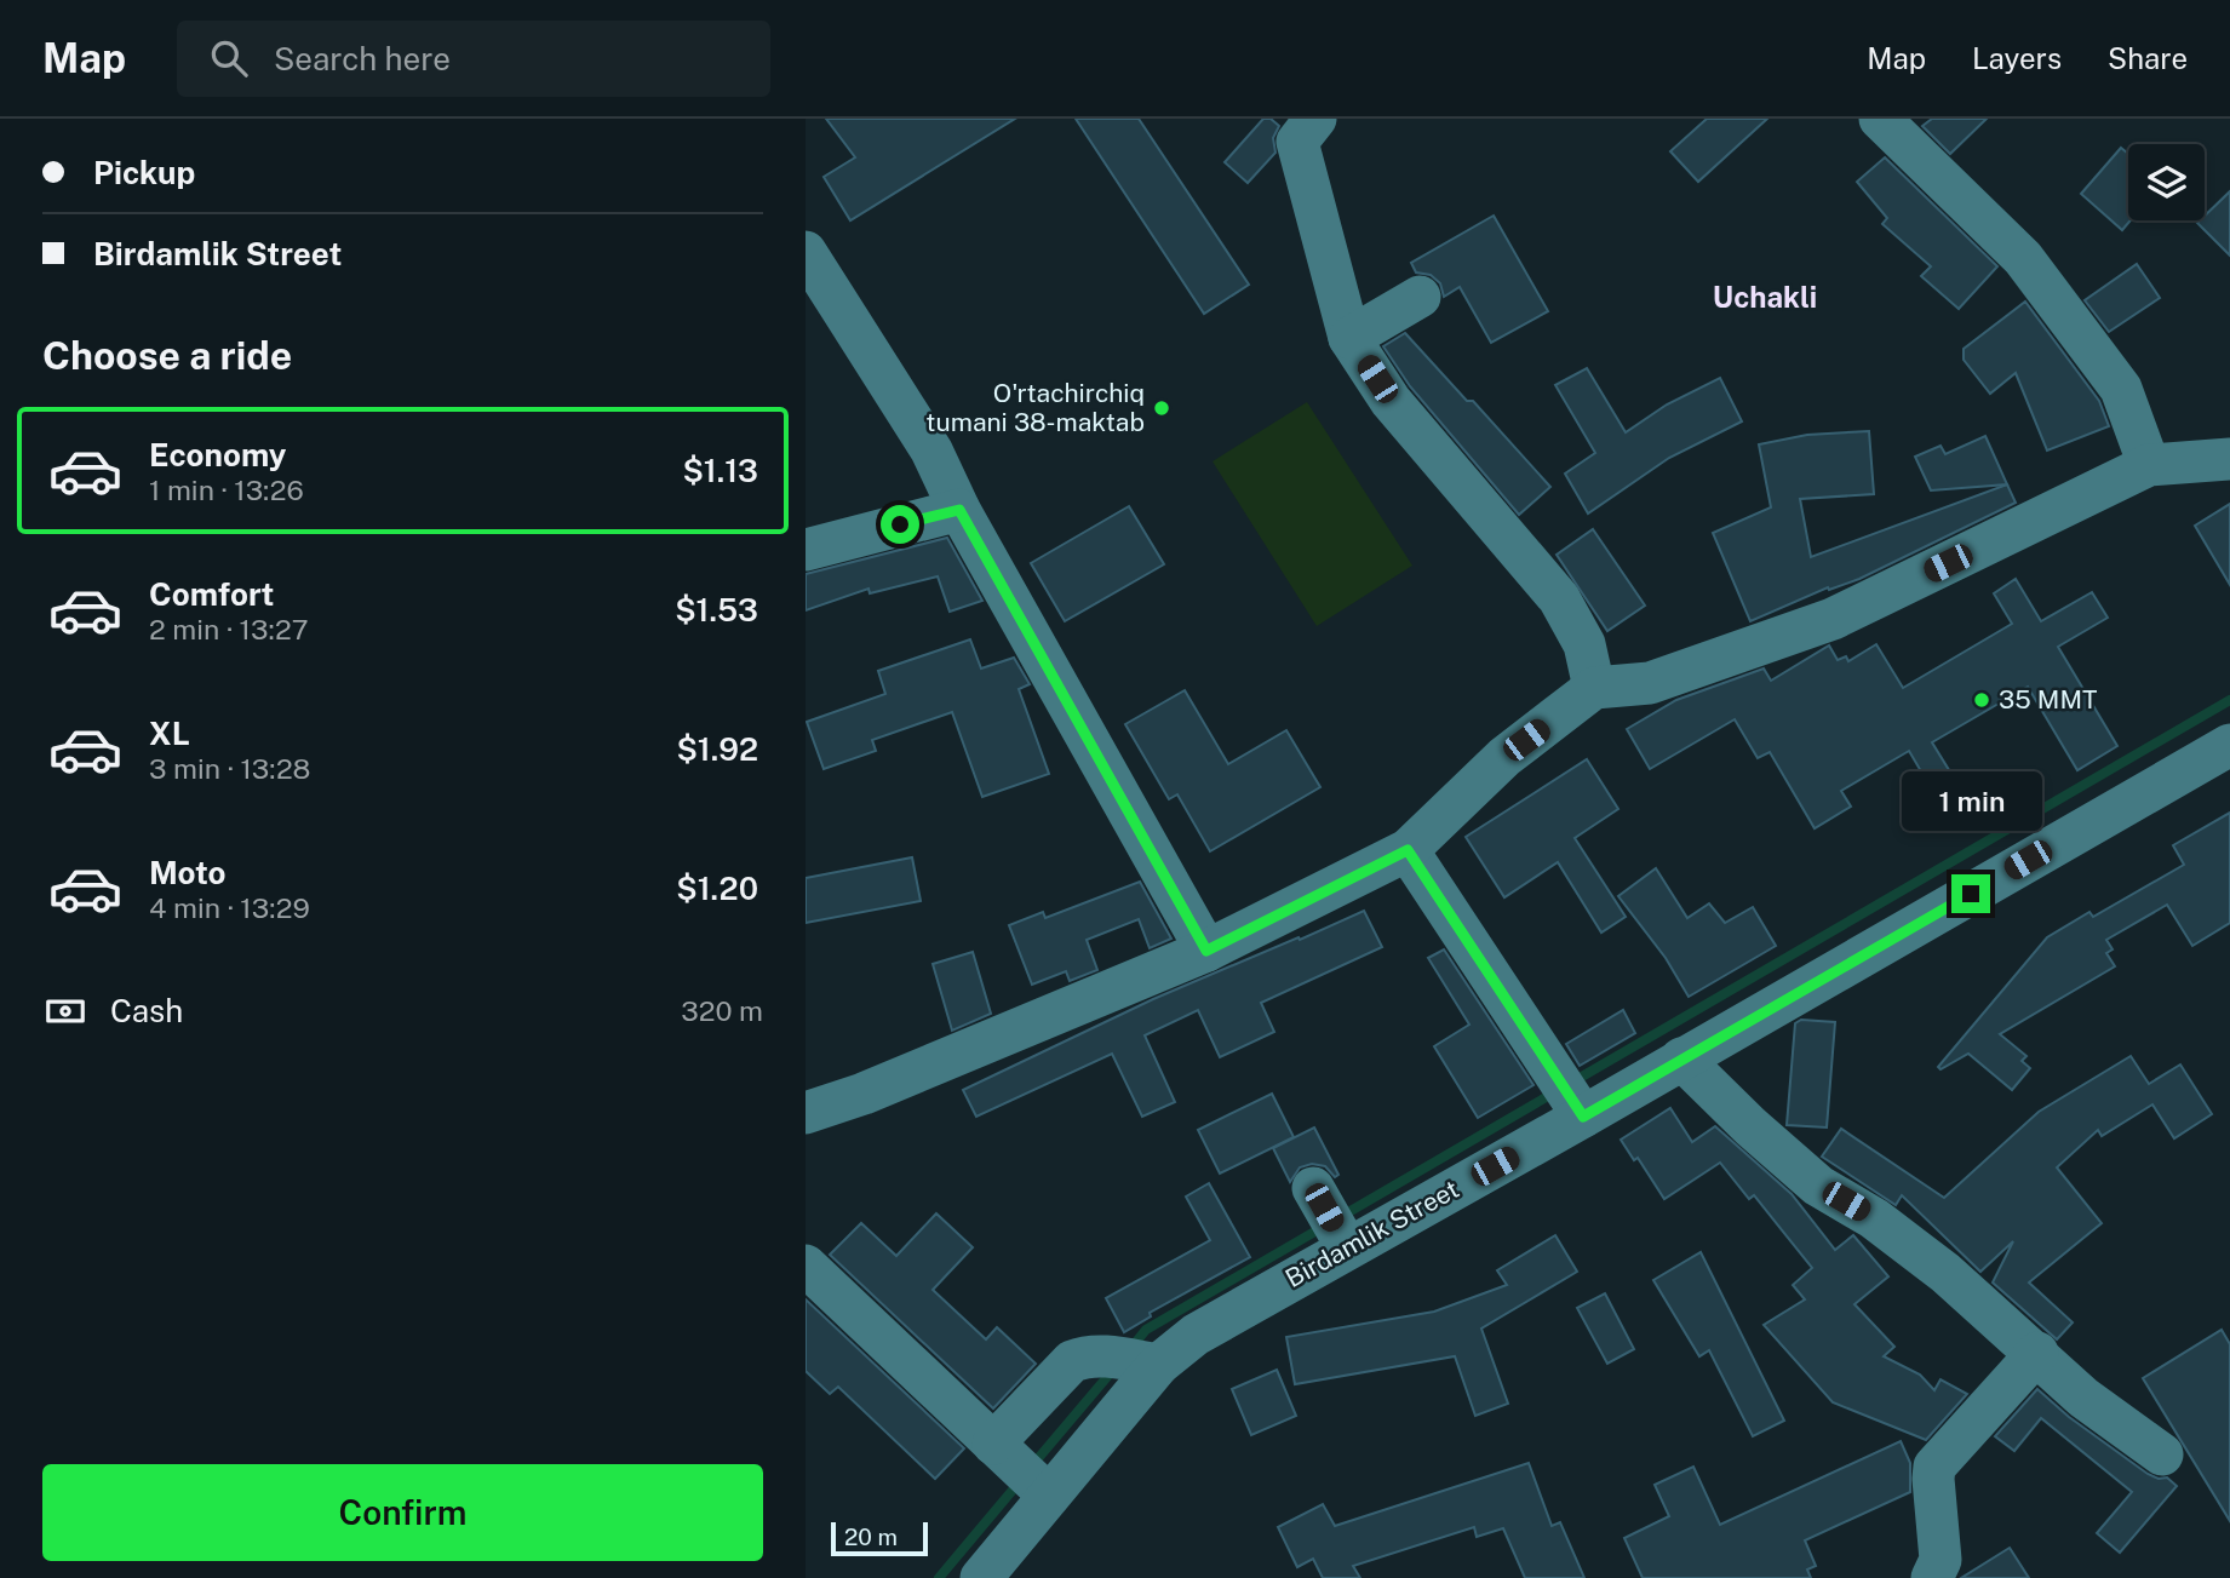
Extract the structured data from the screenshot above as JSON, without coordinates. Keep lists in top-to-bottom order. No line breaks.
{"streets":{"street":["Birdamlik Street"]},"districts":["Uchakli"],"places":["O'rtachirchiq tumani 38-maktab","35 MMT"],"scale_bar":"20 m","page":{"header":"Map","search":"Search here","nav":["Map","Layers","Share"],"banner":["Pickup","Birdamlik Street"],"heading":"Choose a ride","list":[{"name":"Economy","note":"1 min · 13:26","value":"$1.13"},{"name":"Comfort","note":"2 min · 13:27","value":"$1.53"},{"name":"XL","note":"3 min · 13:28","value":"$1.92"},{"name":"Moto","note":"4 min · 13:29","value":"$1.20"}],"bubble":"1 min","pay":["Cash","320 m"],"buttons":"Confirm","scale":"20 m"}}
